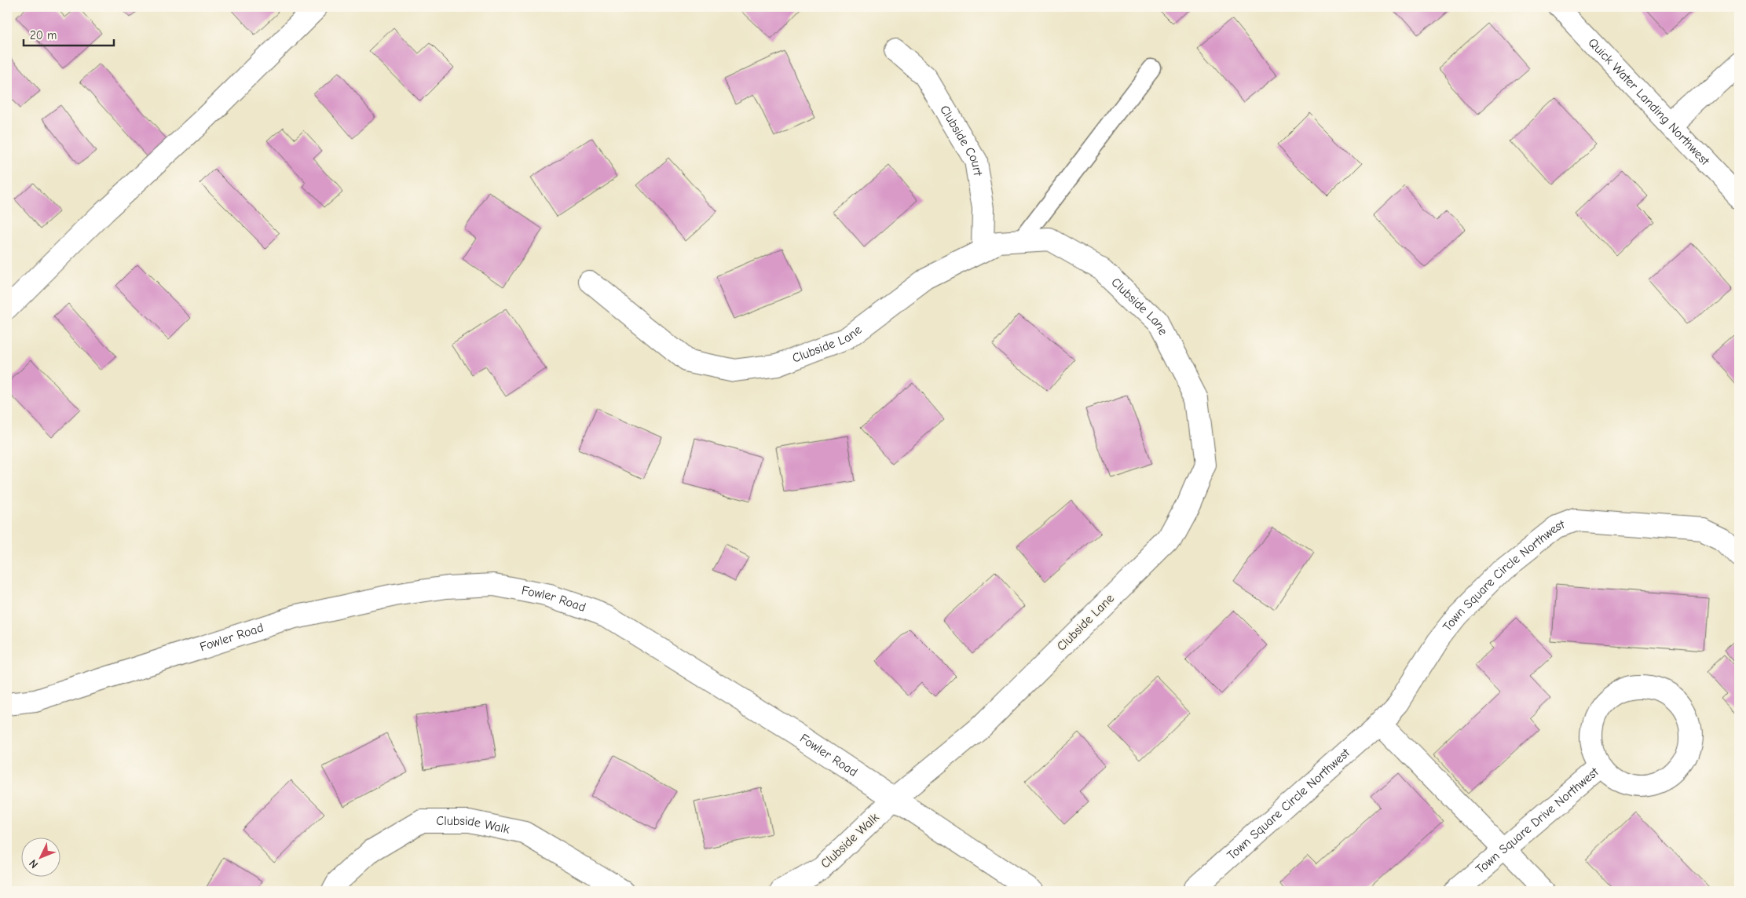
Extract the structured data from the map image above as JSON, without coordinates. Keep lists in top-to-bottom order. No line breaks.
{"streets":{"street":["Quick Water Landing Northwest","Clubside Court","Clubside Lane","Town Square Circle Northwest","Fowler Road","Town Square Drive Northwest","Clubside Walk"]},"crossings":[["Clubside Court","Clubside Lane"],["Clubside Lane","Fowler Road"],["Clubside Lane","Clubside Walk"],["Fowler Road","Clubside Walk"]],"scale_bar":"20 m","north":"bottom left"}
